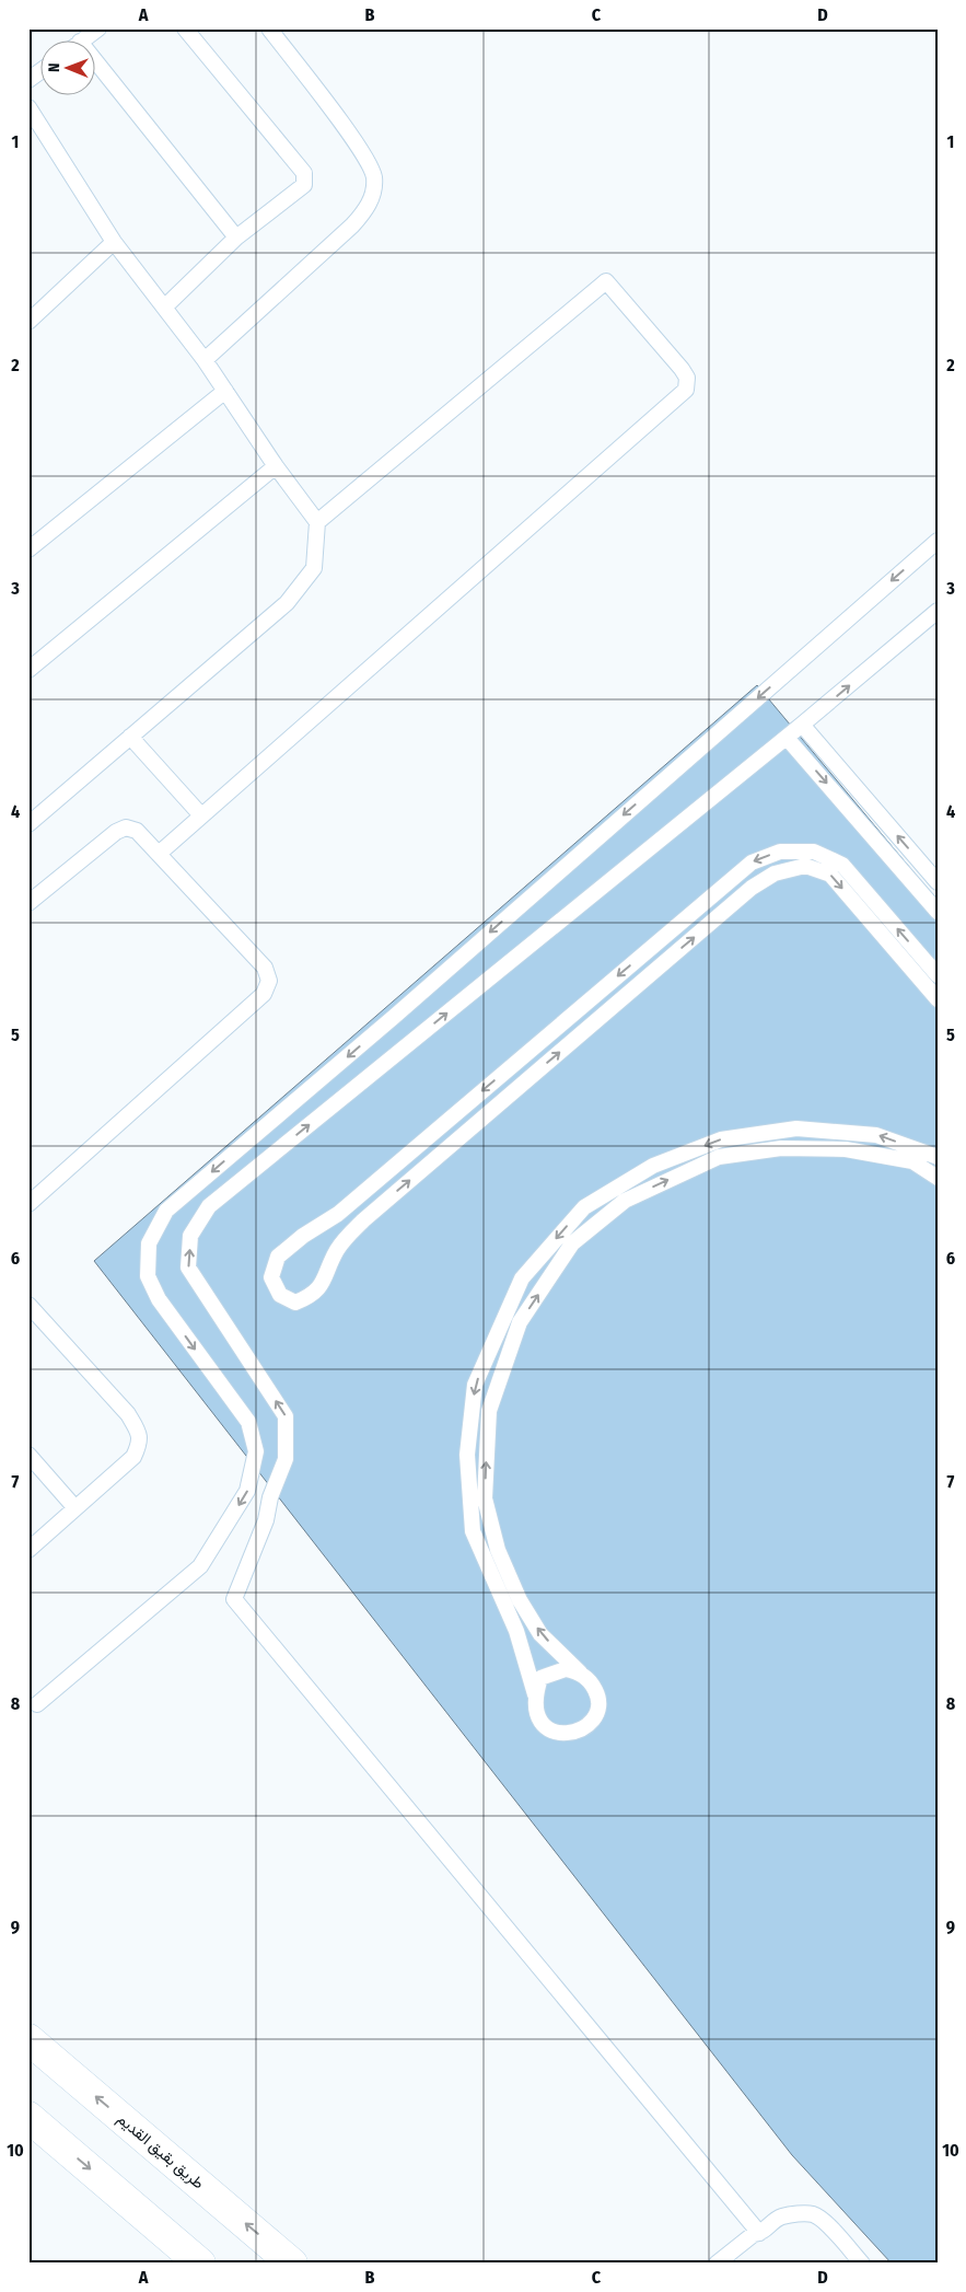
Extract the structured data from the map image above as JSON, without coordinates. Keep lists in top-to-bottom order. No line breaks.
{"streets":{"main road":["طريق بقيق القديم"]},"north":"left","grid":{"columns":["A","B","C","D"],"rows":["1","2","3","4","5","6","7","8","9","10"]}}
